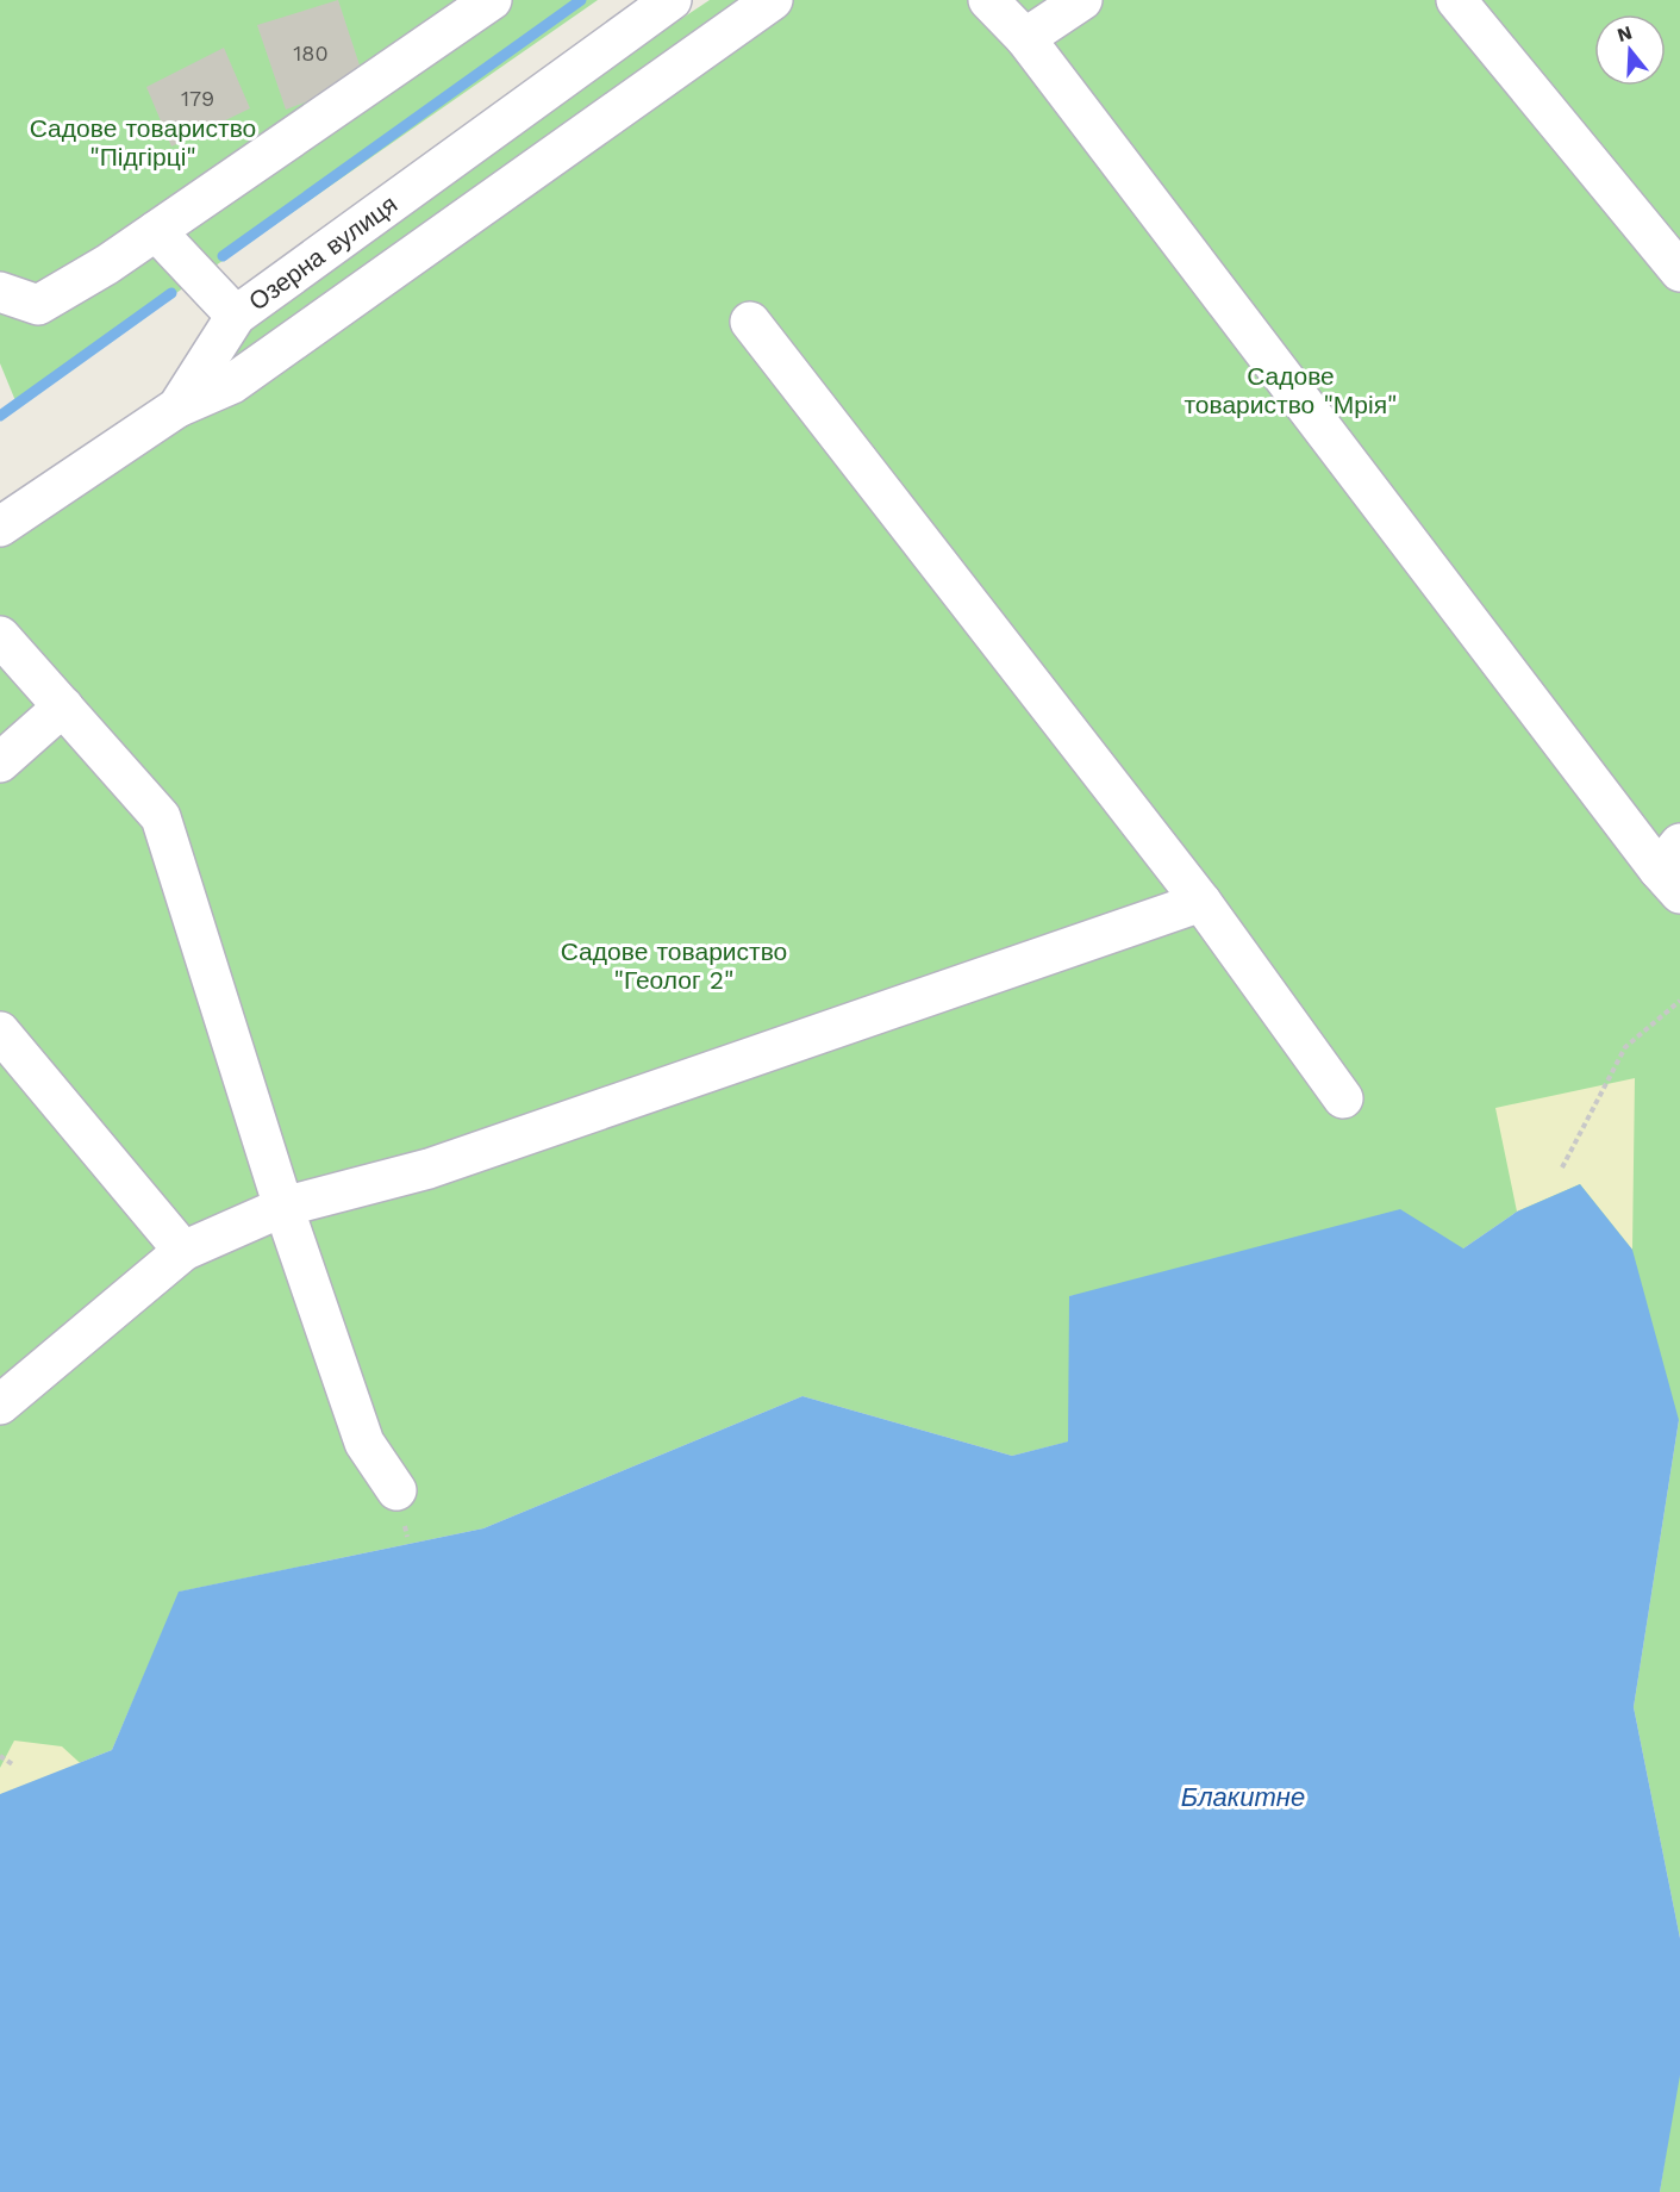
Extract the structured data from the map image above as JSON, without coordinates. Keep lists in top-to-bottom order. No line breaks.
{"streets":{"street":["Озерна вулиця"]},"water":["Блакитне"],"parks":["Садове товариство \"Підгірці\"","Садове товариство \"Мрія\"","Садове товариство \"Геолог 2\""],"house_numbers":["180","179"],"north":"top"}
